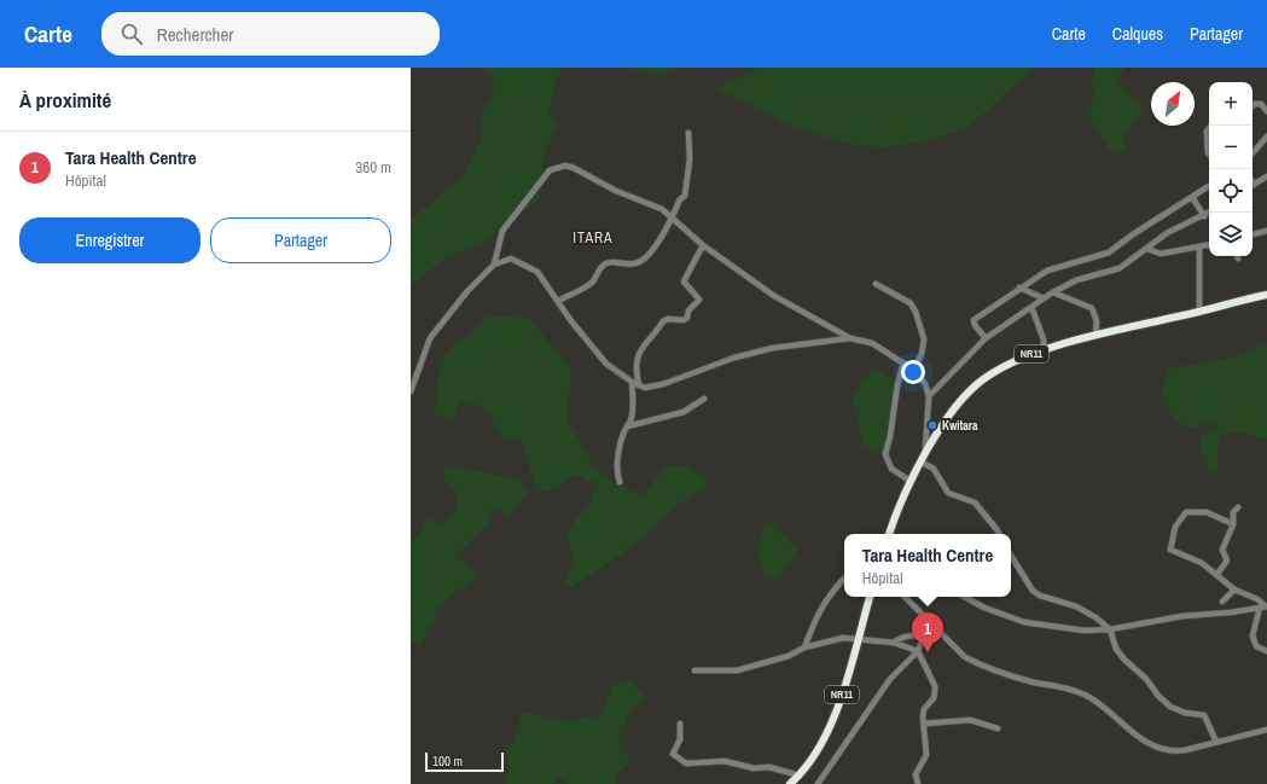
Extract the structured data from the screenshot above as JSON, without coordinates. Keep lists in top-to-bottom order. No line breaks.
{"streets":{"highway":["NR11"]},"districts":["ITARA"],"places":["Kwitara"],"scale_bar":"100 m","north":"top right","page":{"header":"Carte","search":"Rechercher","nav":["Carte","Calques","Partager"],"heading":"À proximité","map_buttons":["+","−"],"list":[{"mark":"1","name":"Tara Health Centre","note":"Hôpital","value":"360 m"}],"buttons":["Enregistrer","Partager"],"popup":["Tara Health Centre","Hôpital"],"pins":"1","scale":"100 m"}}
